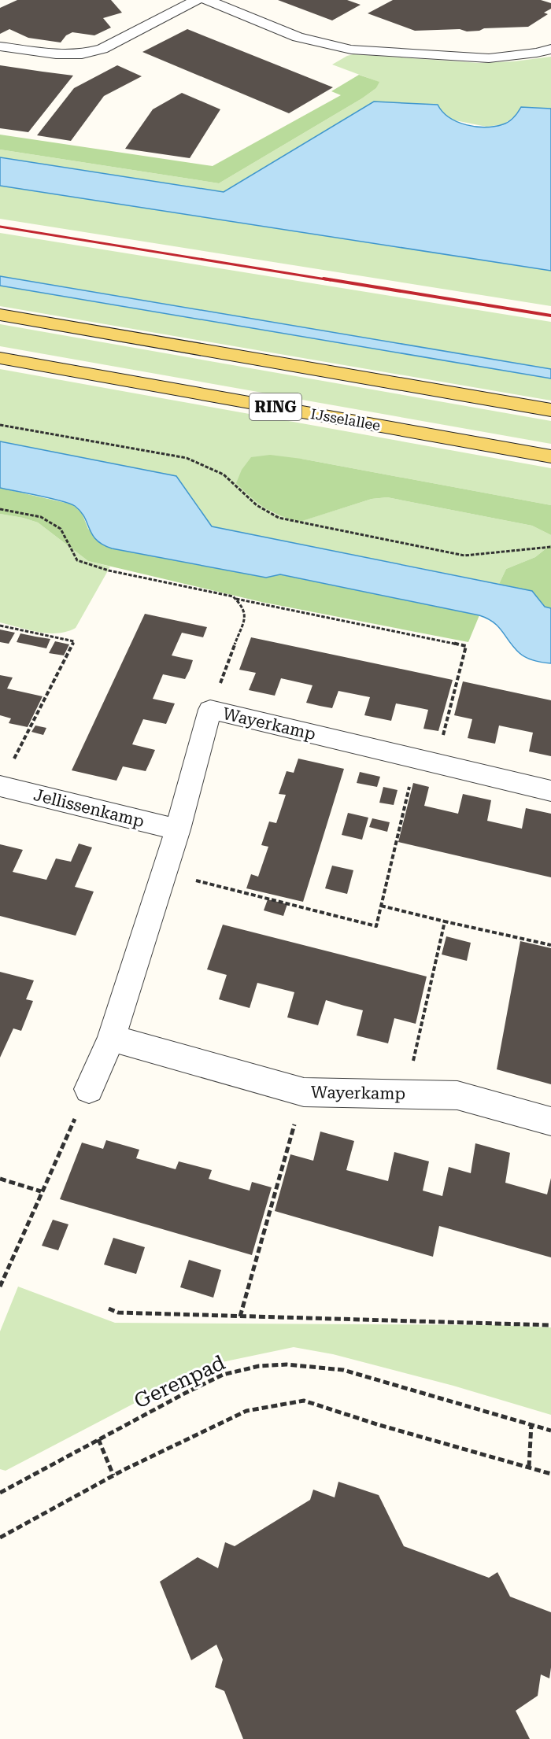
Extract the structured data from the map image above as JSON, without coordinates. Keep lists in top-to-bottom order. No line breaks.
{"streets":{"main road":["RING","IJsselallee"],"street":["Wayerkamp","Jellissenkamp"],"path":["Gerenpad"]},"crossings":[["Wayerkamp","Jellissenkamp"]]}
